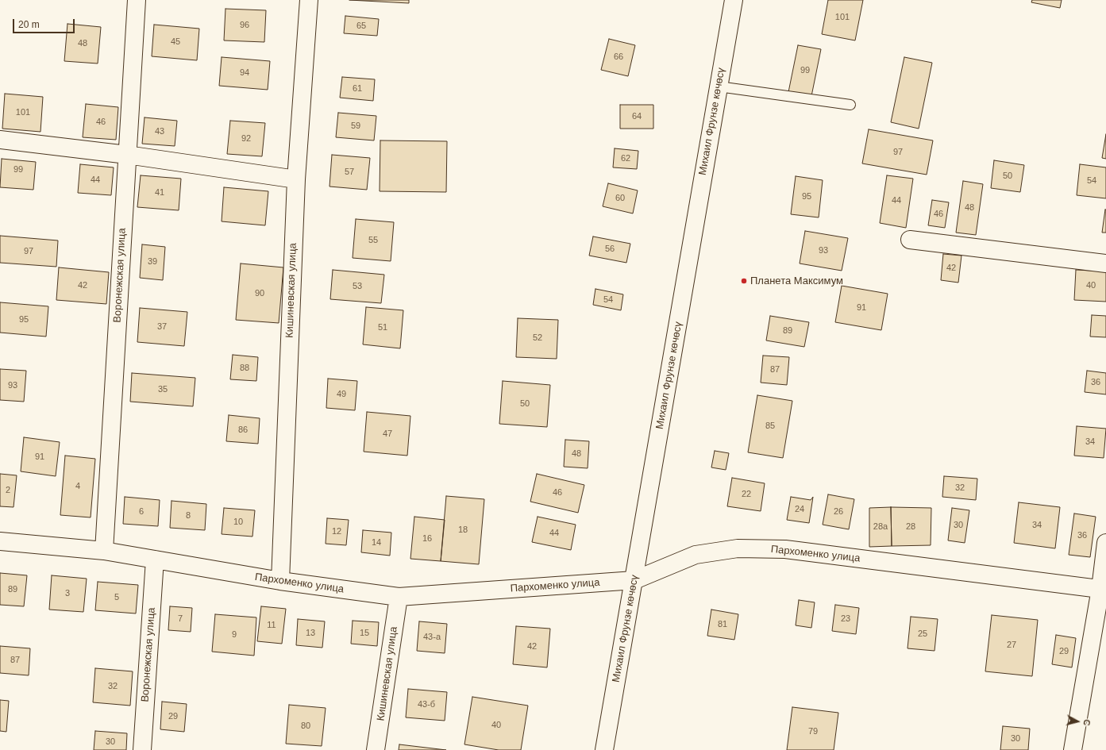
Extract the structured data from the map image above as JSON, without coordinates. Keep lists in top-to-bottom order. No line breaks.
{"streets":{"street":["Михаил Фрунзе көчөсү","Воронежская улица","Кишиневская улица","Пархоменко улица"]},"crossings":[["Михаил Фрунзе көчөсү","Пархоменко улица"],["Воронежская улица","Пархоменко улица"],["Кишиневская улица","Пархоменко улица"]],"places":["Планета Максимум"],"house_numbers":["101","96","65","45","48","66","99","94","61","101","64","46","59","43","92","97","62","99","57","50","44","54","41","95","60","44","48","46","55","56","93","97","39","42","42","40","53","90","54","91","95","37","51","89","52","88","87","36","93","35","49","50","85","86","47","34","48","91","4","32","2","46","22","24","6","26","8","10","30","34","28а","28","18","12","44","36","16","14","89","3","5","7","23","81","11","13","15","25","9","43-a","27","42","29","87","32","43-б","29","40","80","79","30","30"],"scale_bar":"20 m","north":"right"}
